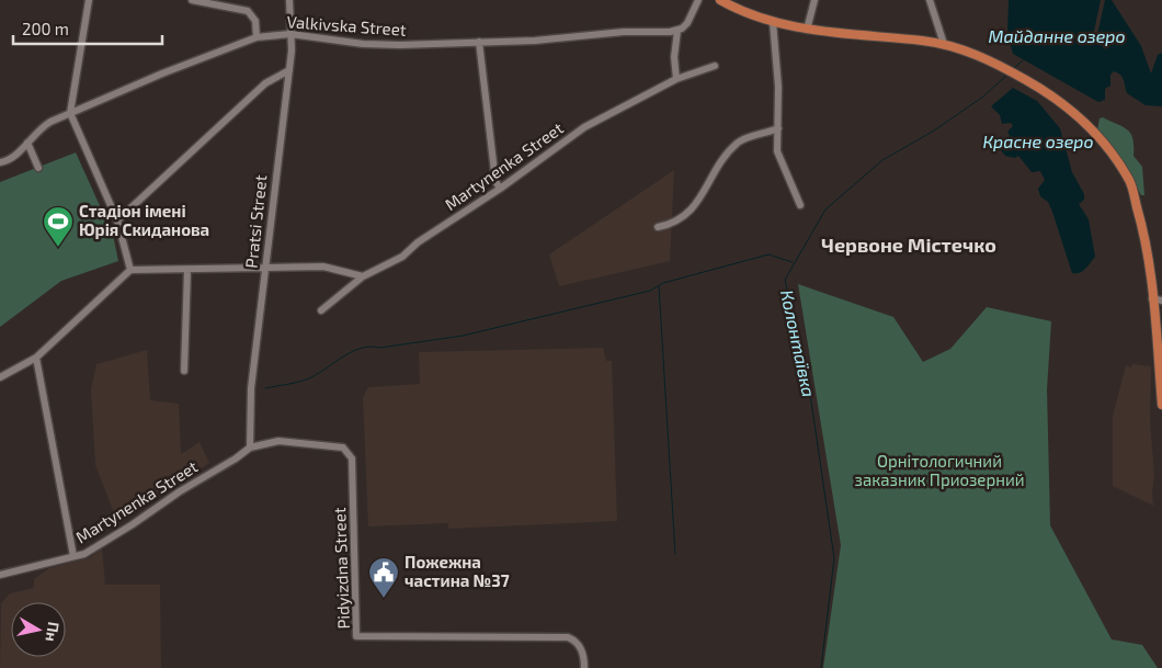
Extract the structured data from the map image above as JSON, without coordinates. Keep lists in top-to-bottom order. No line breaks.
{"streets":{"street":["Valkivska Street","Martynenka Street","Pratsi Street","Pidyizdna Street"]},"crossings":[["Valkivska Street","Pratsi Street"],["Martynenka Street","Pratsi Street"],["Martynenka Street","Pidyizdna Street"],["Pratsi Street","Pidyizdna Street"]],"districts":["Червоне Містечко"],"water":["Майданне озеро","Красне озеро","Колонтаївка"],"parks":["Орнiтологичний заказник Приозерний"],"places":{"sports":["Стадiон імені Юрія Скиданова"],"public building":["Пожежна частина №37"]},"scale_bar":"200 m","north":"right"}
